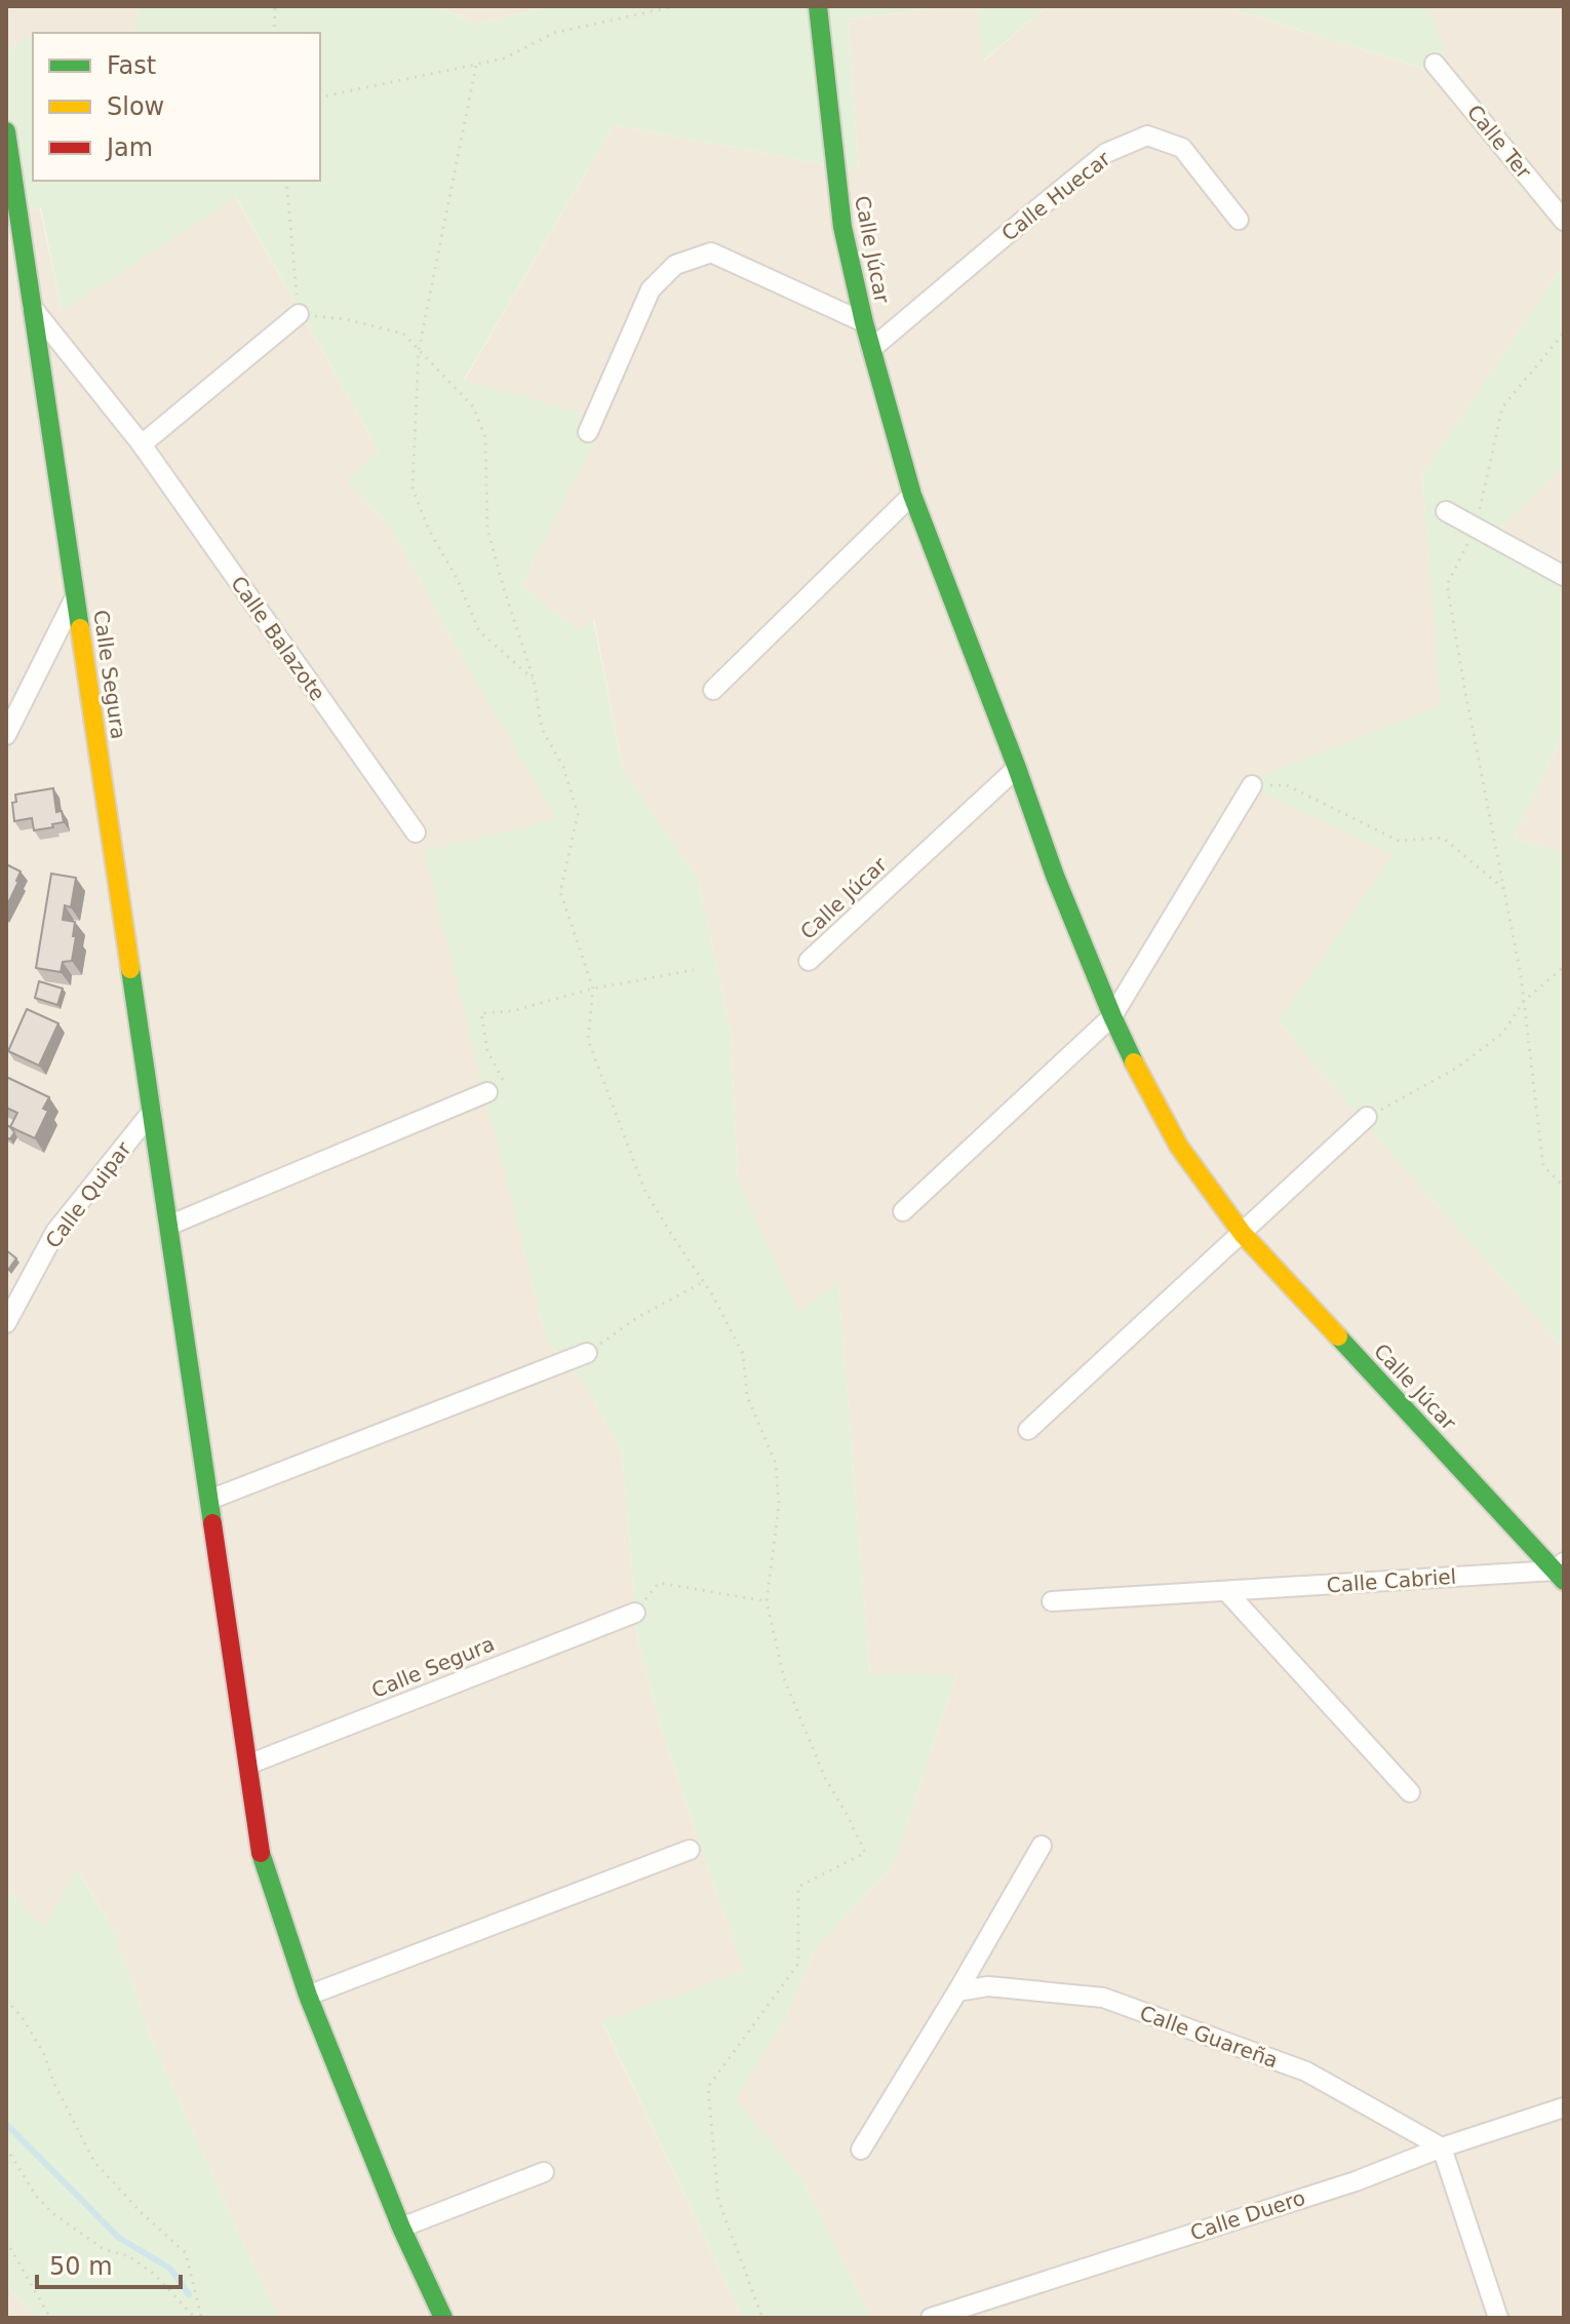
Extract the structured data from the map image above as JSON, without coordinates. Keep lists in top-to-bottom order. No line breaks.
{"streets":{"street":["Calle Ter","Calle Huecar","Calle Júcar","Calle Balazote","Calle Segura","Calle Quipar","Calle Cabriel","Calle Guareña","Calle Duero"]},"crossings":[["Calle Huecar","Calle Júcar"],["Calle Júcar","Calle Cabriel"],["Calle Balazote","Calle Segura"],["Calle Segura","Calle Quipar"],["Calle Guareña","Calle Duero"]],"legend":["Fast","Slow","Jam"],"scale_bar":"50 m"}
